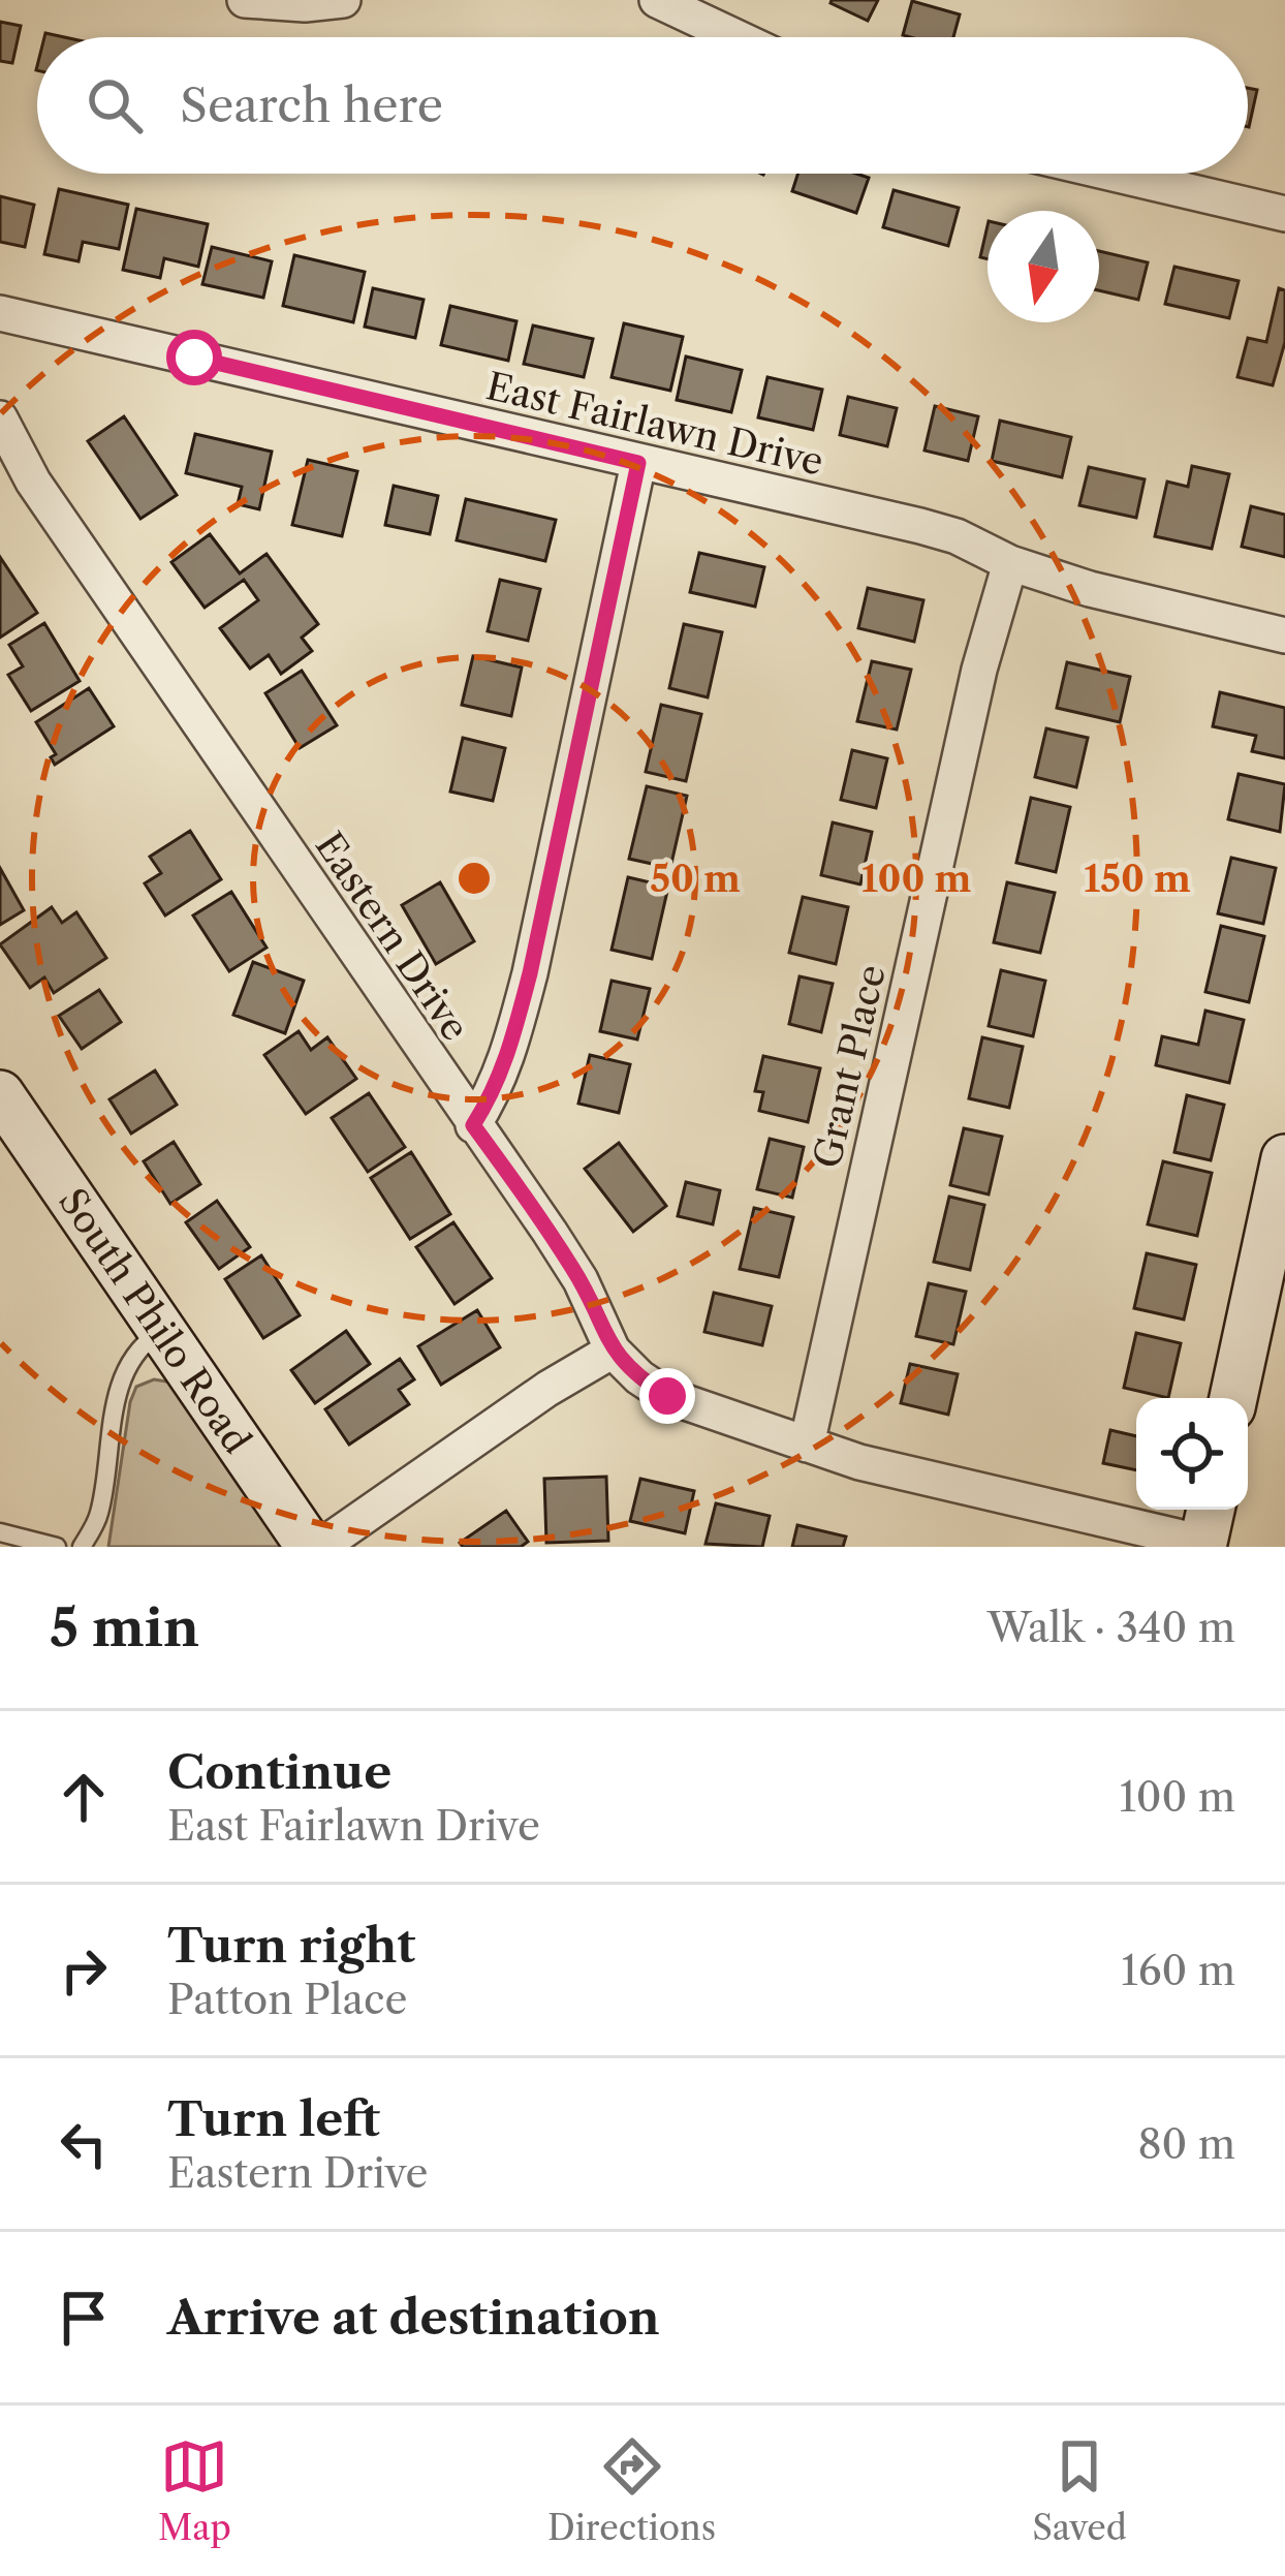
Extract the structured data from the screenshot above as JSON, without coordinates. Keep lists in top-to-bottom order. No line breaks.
{"streets":{"main road":["South Philo Road"],"street":["East Fairlawn Drive","Eastern Drive","Grant Place"]},"crossings":[["East Fairlawn Drive","Grant Place"],["Eastern Drive","Grant Place"]],"north":"bottom","page":{"search":"Search here","heading":["5 min","Walk · 340 m"],"list":[["Continue","East Fairlawn Drive","100 m"],["Turn right","Patton Place","160 m"],["Turn left","Eastern Drive","80 m"],"Arrive at destination"],"nav":["Map","Directions","Saved"]},"rings":["50 m","100 m","150 m"]}
